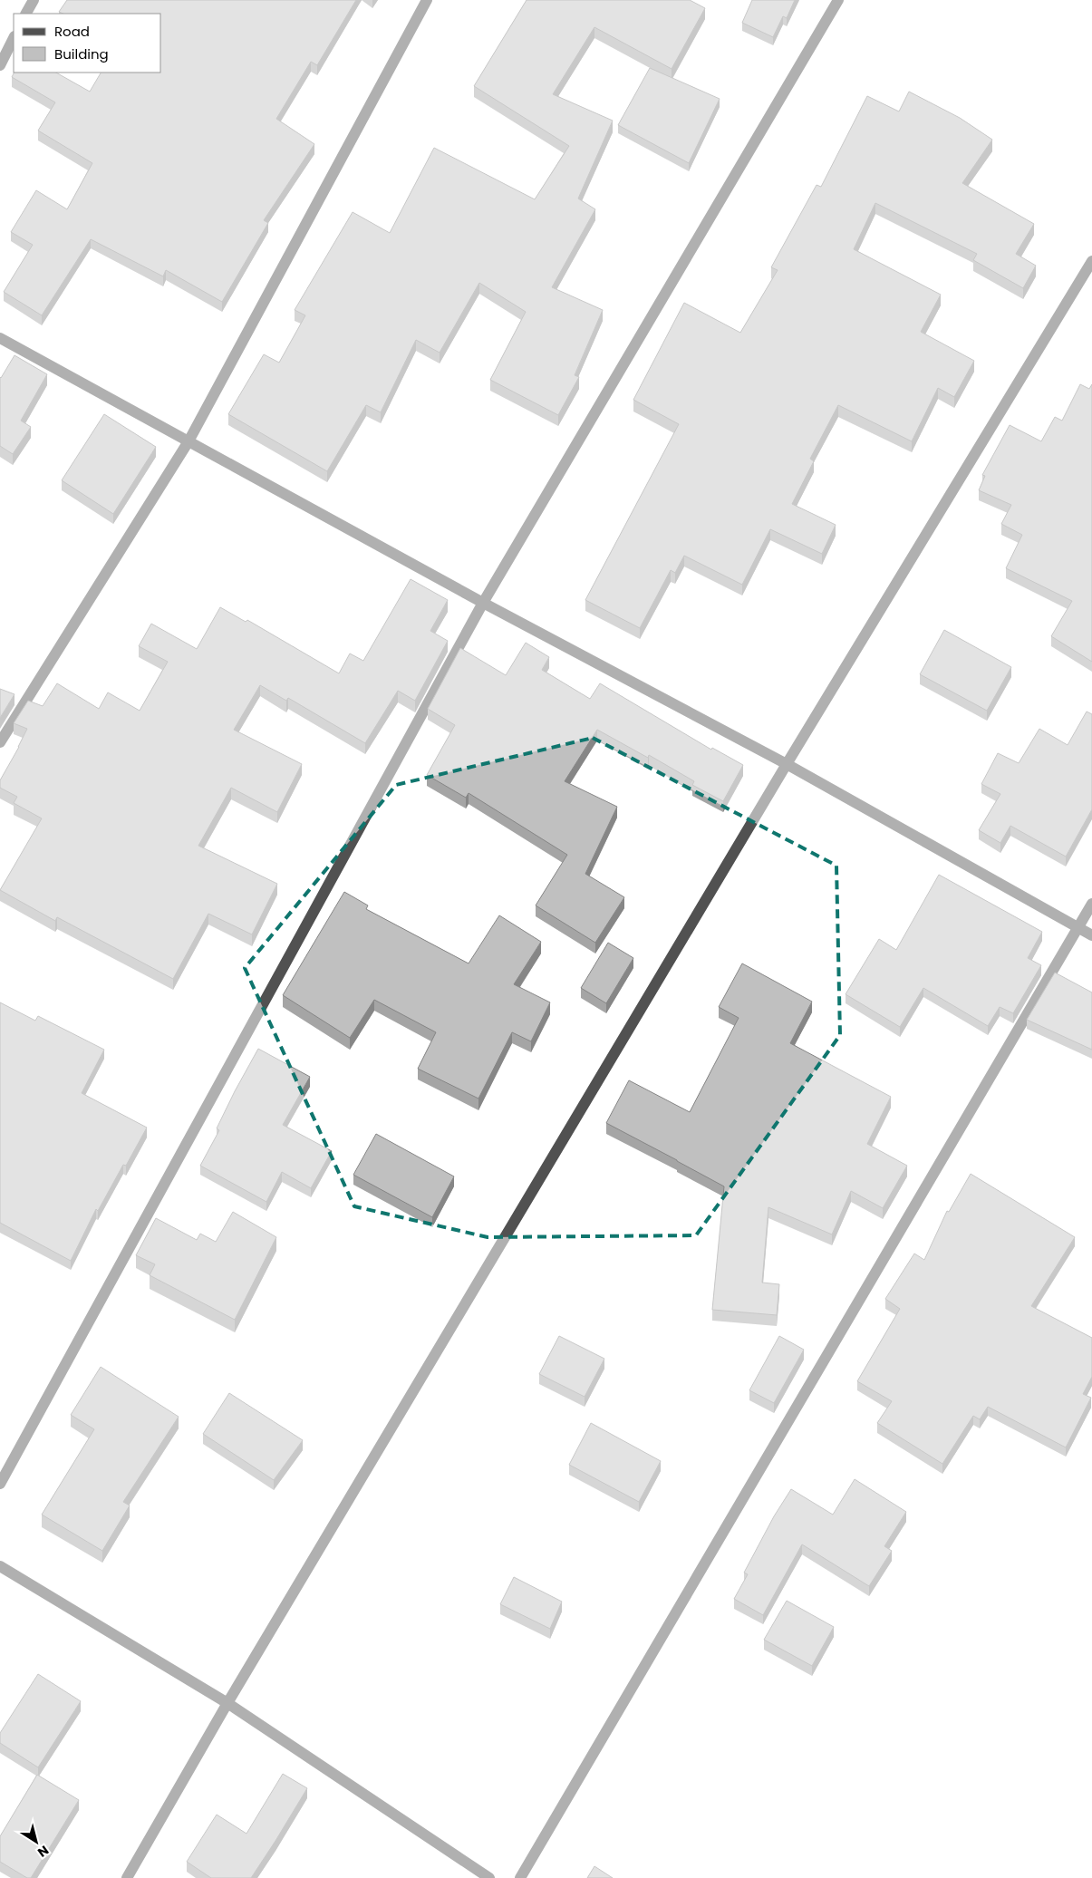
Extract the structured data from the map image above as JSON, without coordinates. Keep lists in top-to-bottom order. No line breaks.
{"legend":["Road","Building"],"north":"bottom right"}
